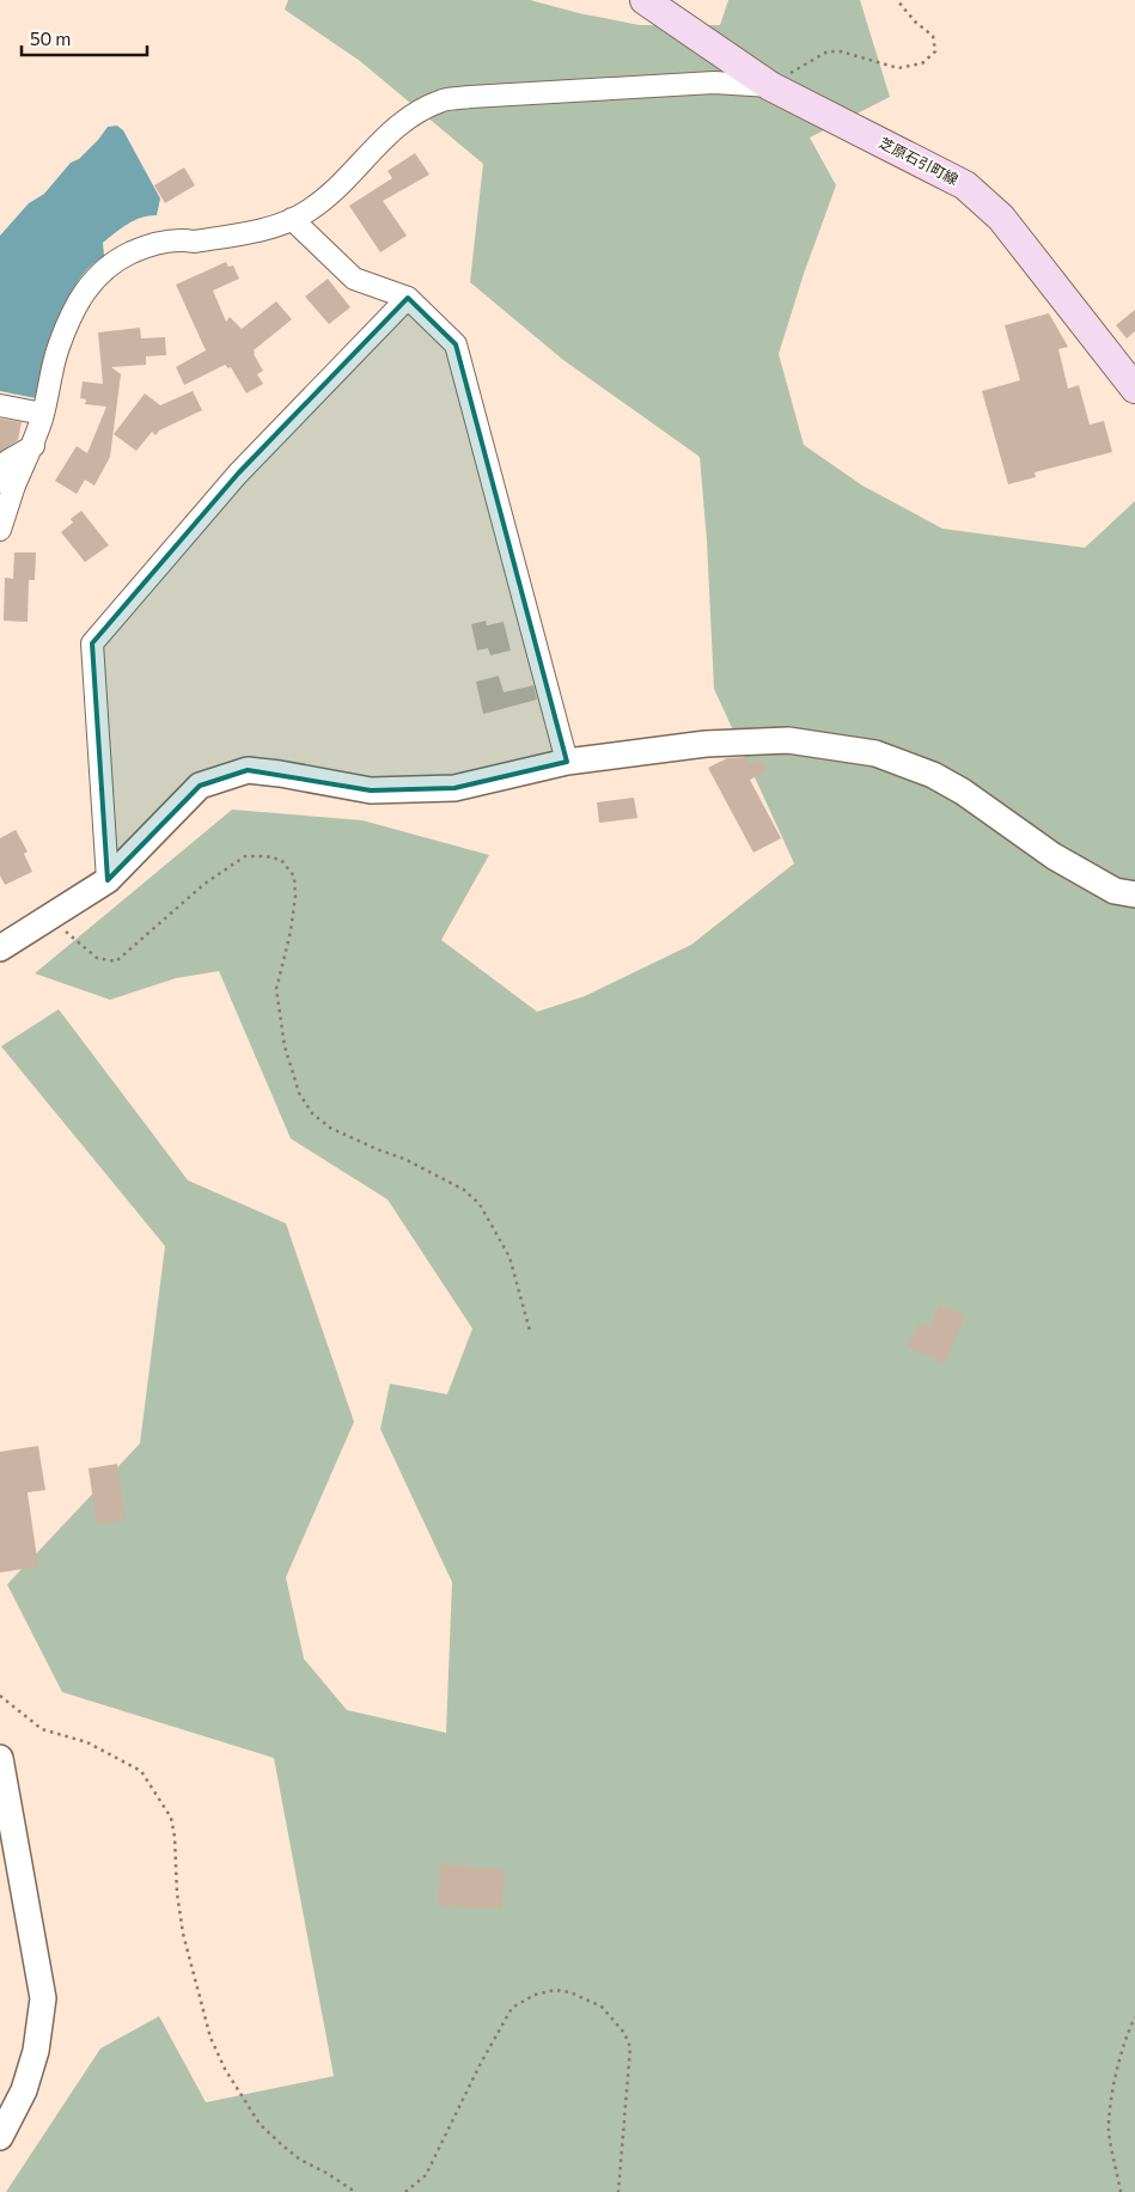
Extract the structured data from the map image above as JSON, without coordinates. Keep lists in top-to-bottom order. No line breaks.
{"streets":{"main road":["芝原石引町線"]},"scale_bar":"50 m"}
